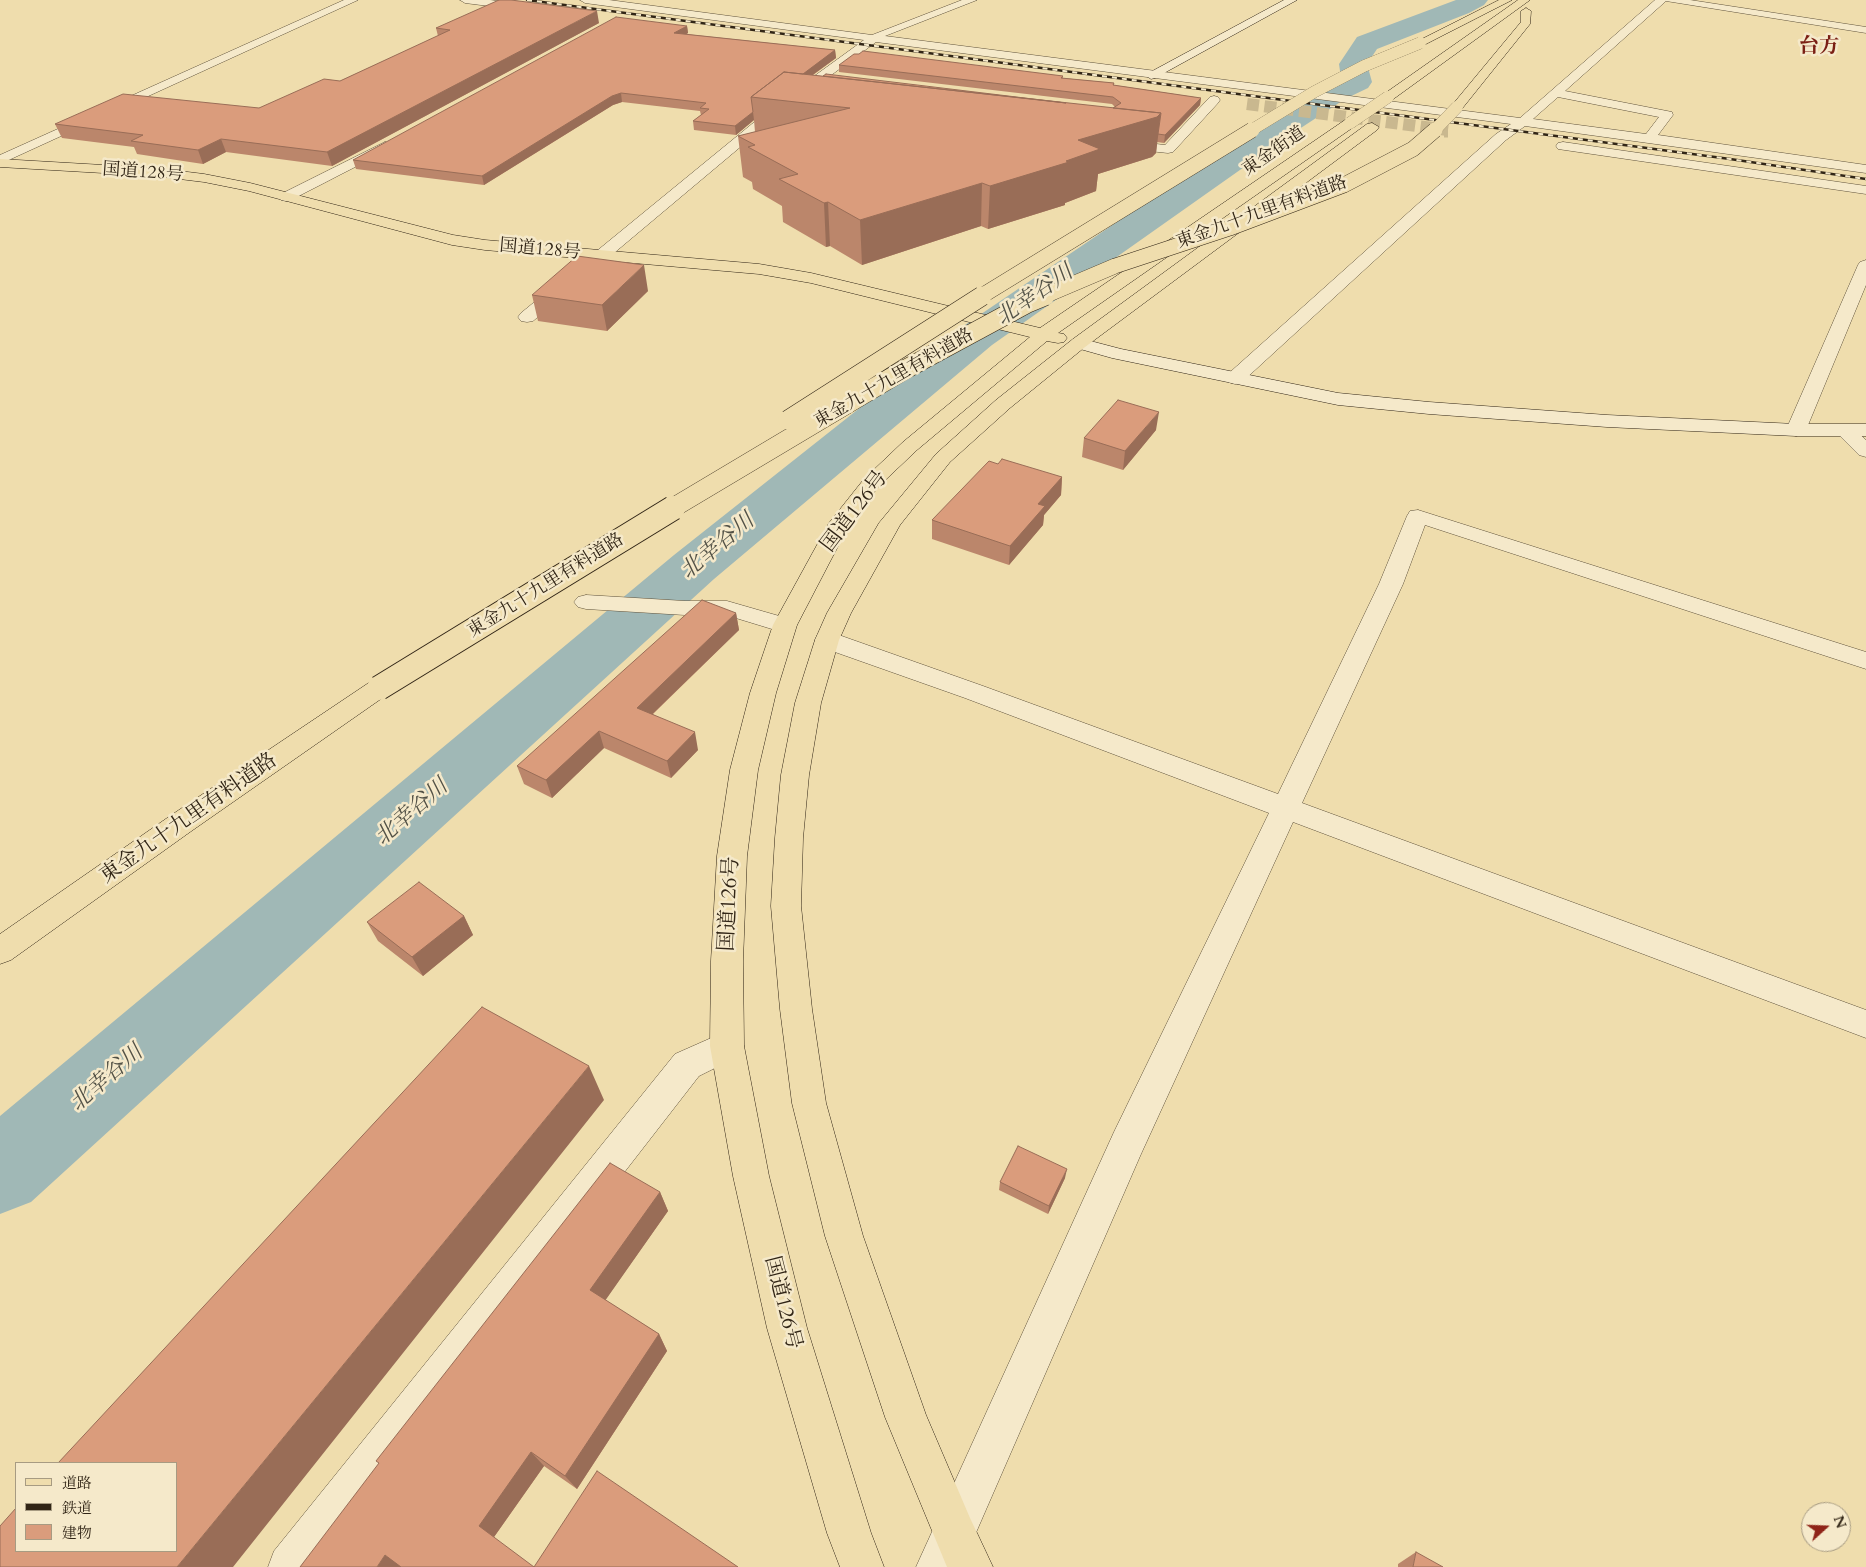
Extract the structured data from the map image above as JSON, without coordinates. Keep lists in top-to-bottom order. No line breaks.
{"streets":{"main road":["東金街道","国道128号","東金九十九里有料道路","国道126号"]},"crossings":[["東金街道","国道128号"],["東金街道","東金九十九里有料道路"],["東金街道","国道126号"],["国道128号","国道126号"]],"districts":["台方"],"water":["北幸谷川"],"legend":["道路","鉄道","建物"],"north":"right"}
